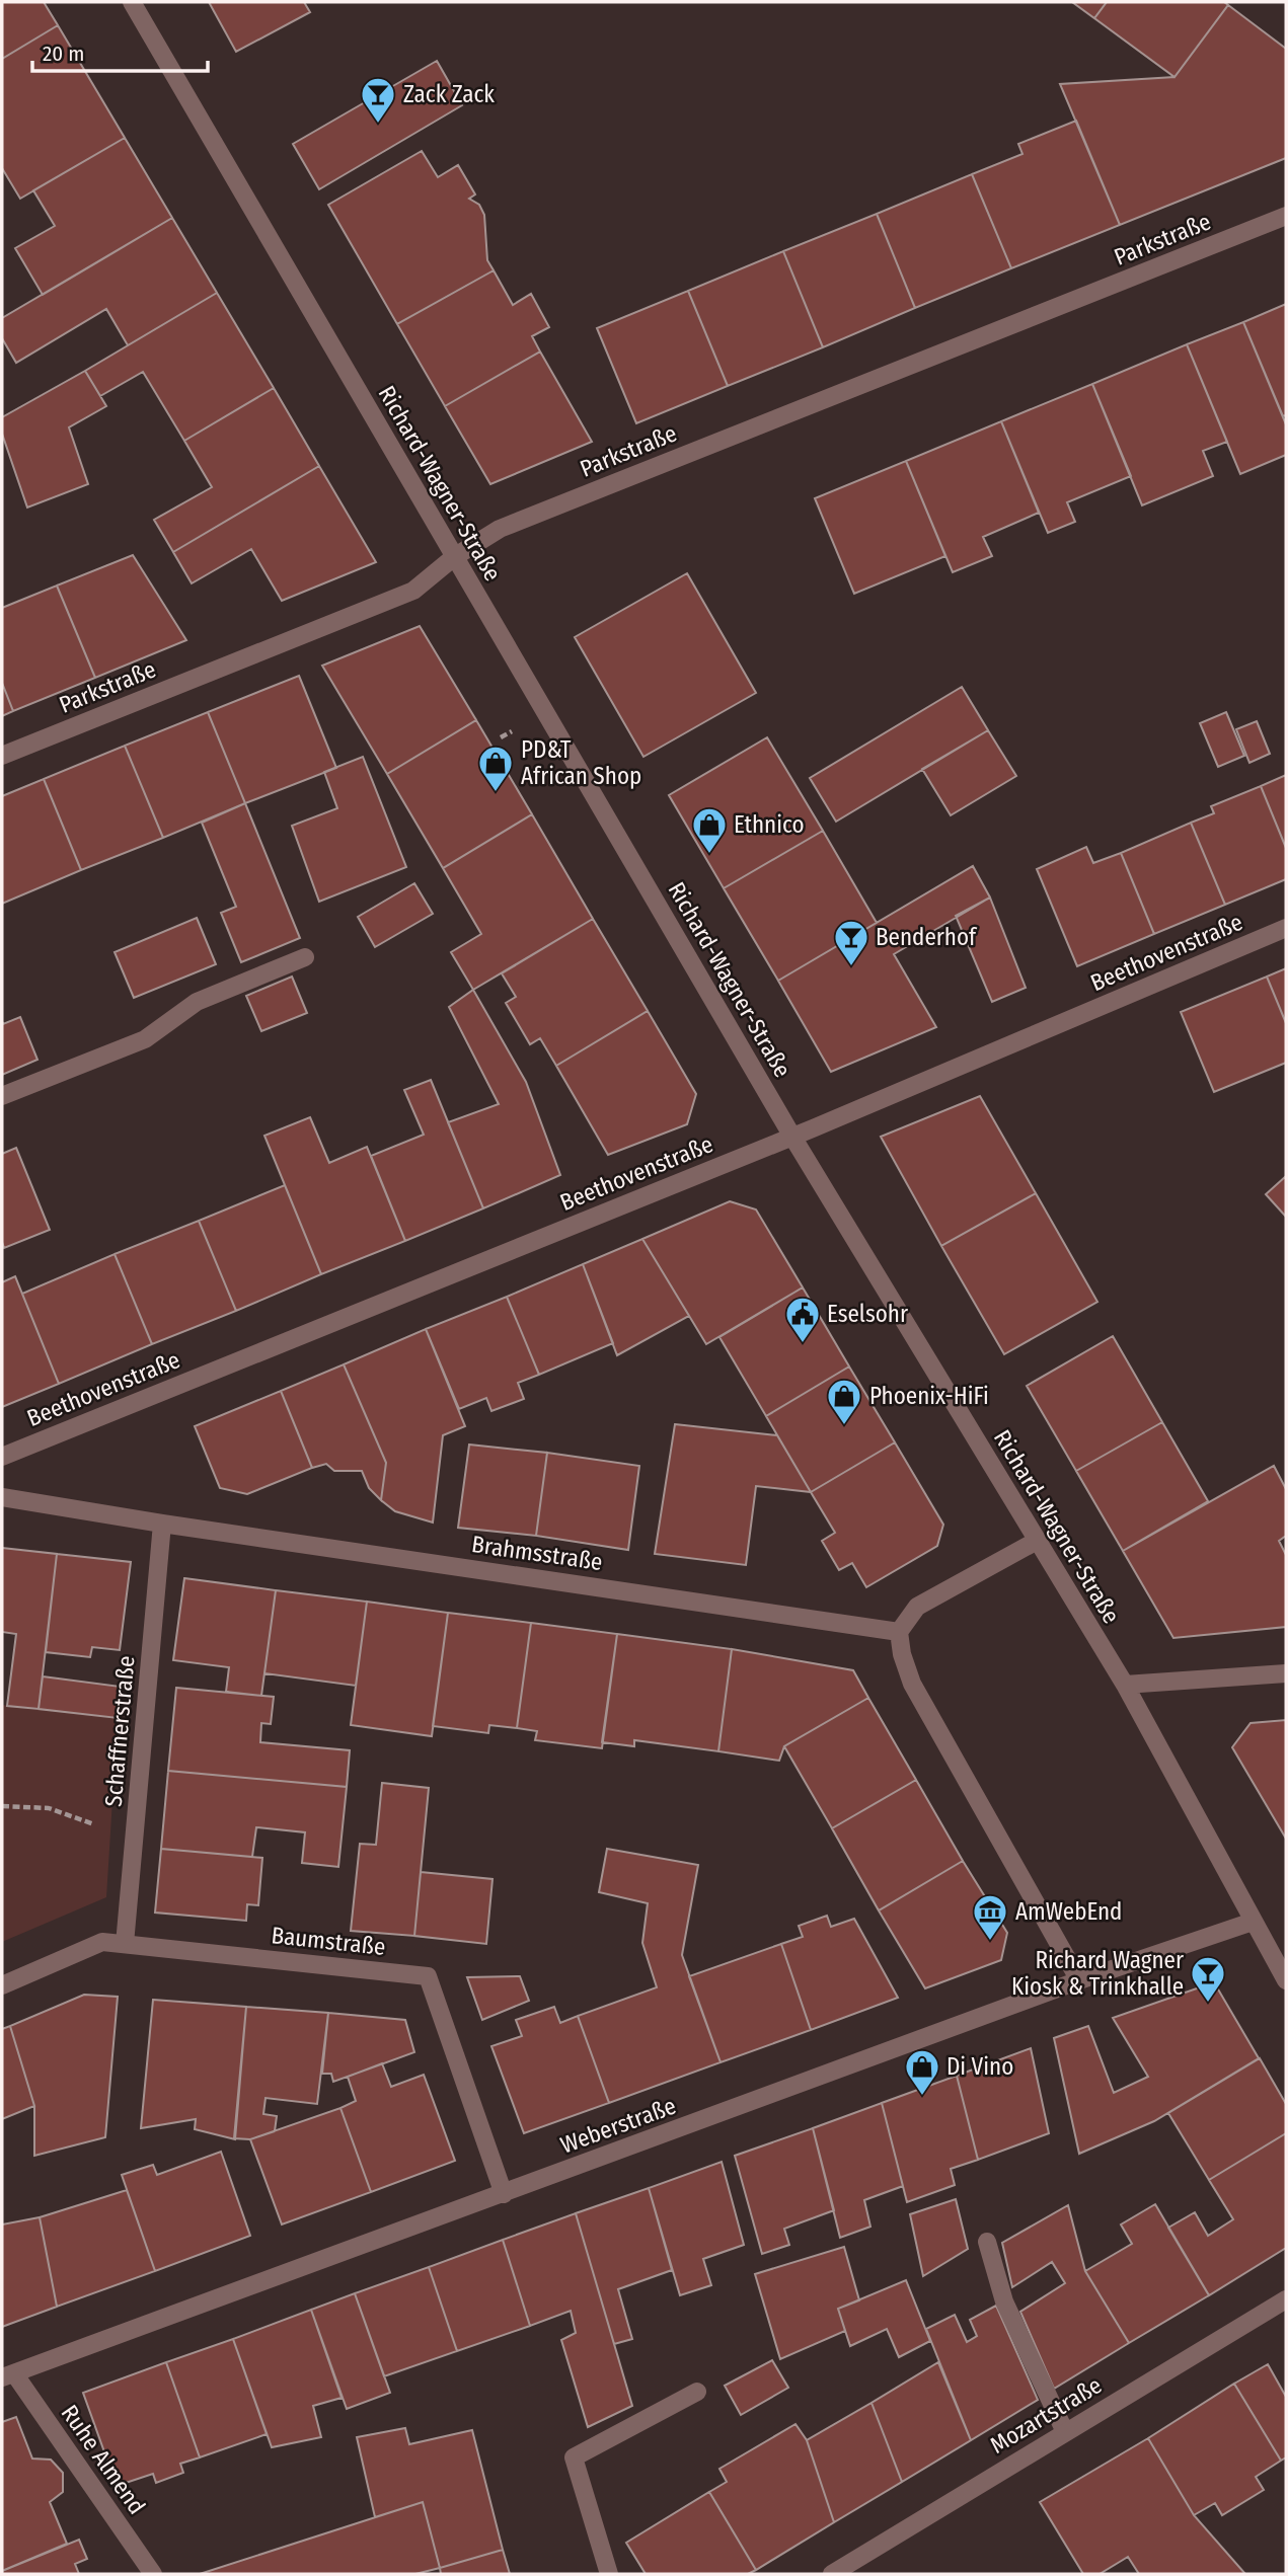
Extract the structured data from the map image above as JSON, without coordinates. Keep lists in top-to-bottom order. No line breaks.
{"streets":{"street":["Parkstraße","Richard-Wagner-Straße","Beethovenstraße","Brahmsstraße","Schaffnerstraße","Baumstraße","Weberstraße","Mozartstraße","Ruhe Almend"]},"crossings":[["Parkstraße","Richard-Wagner-Straße"],["Richard-Wagner-Straße","Beethovenstraße"],["Richard-Wagner-Straße","Weberstraße"],["Brahmsstraße","Schaffnerstraße"],["Schaffnerstraße","Baumstraße"],["Baumstraße","Weberstraße"],["Weberstraße","Ruhe Almend"]],"places":{"bar":["Zack Zack","Benderhof","Richard Wagner Kiosk & Trinkhalle"],"shop":["PD&T African Shop","Ethnico","Phoenix-HiFi","Di Vino"],"public building":["Eselsohr"],"museum":["AmWebEnd"]},"scale_bar":"20 m"}
